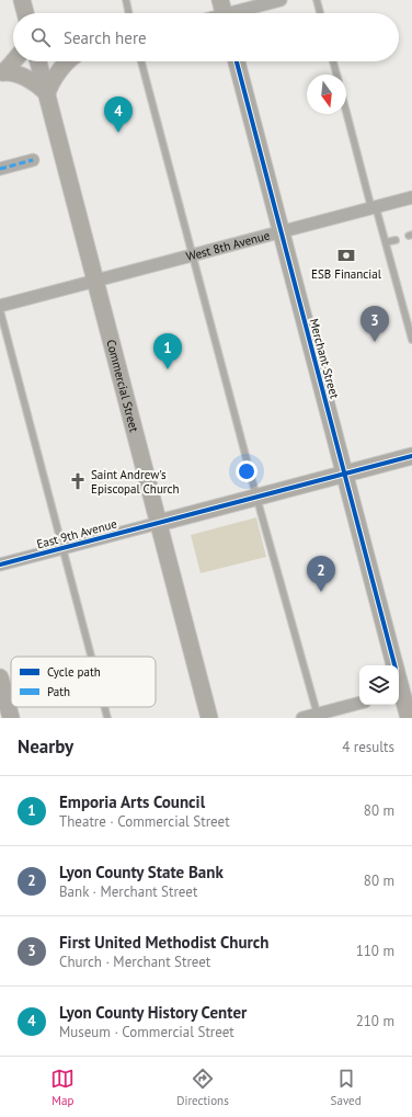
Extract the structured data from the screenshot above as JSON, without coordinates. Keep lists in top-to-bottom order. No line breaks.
{"streets":{"street":["West 8th Avenue","Merchant Street","Commercial Street","East 9th Avenue"]},"crossings":[["West 8th Avenue","Merchant Street"],["West 8th Avenue","Commercial Street"],["Commercial Street","East 9th Avenue"]],"places":{"bank":["ESB Financial"],"church":["Saint Andrew's Episcopal Church"]},"legend":["Cycle path","Path"],"north":"bottom","page":{"search":"Search here","pins":["4","3","1","2"],"heading":["Nearby","4 results"],"list":[{"mark":"1","name":"Emporia Arts Council","note":"Theatre · Commercial Street","value":"80 m"},{"mark":"2","name":"Lyon County State Bank","note":"Bank · Merchant Street","value":"80 m"},{"mark":"3","name":"First United Methodist Church","note":"Church · Merchant Street","value":"110 m"},{"mark":"4","name":"Lyon County History Center","note":"Museum · Commercial Street","value":"210 m"}],"nav":["Map","Directions","Saved"]}}
